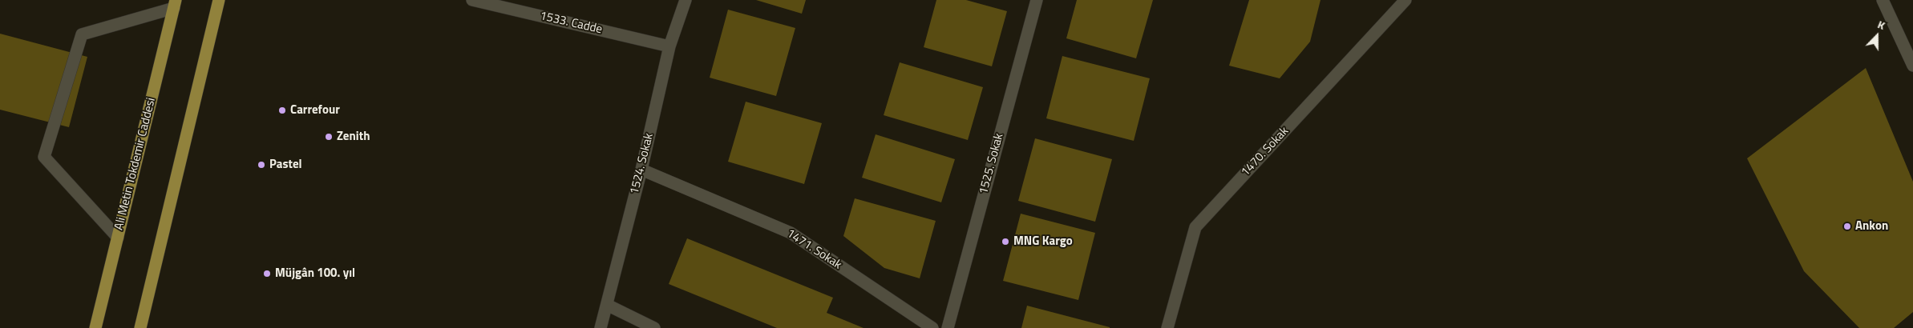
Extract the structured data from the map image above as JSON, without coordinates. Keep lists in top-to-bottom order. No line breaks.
{"streets":{"main road":["Ali Metin Tokdemir Caddesi"],"street":["1533. Cadde","1470. Sokak","1524. Sokak","1525. Sokak","1471. Sokak"]},"crossings":[["1533. Cadde","1524. Sokak"],["1524. Sokak","1471. Sokak"]],"places":["Carrefour","Zenith","Pastel","Ankon","MNG Kargo","Müjgân 100. yıl"],"north":"top"}
